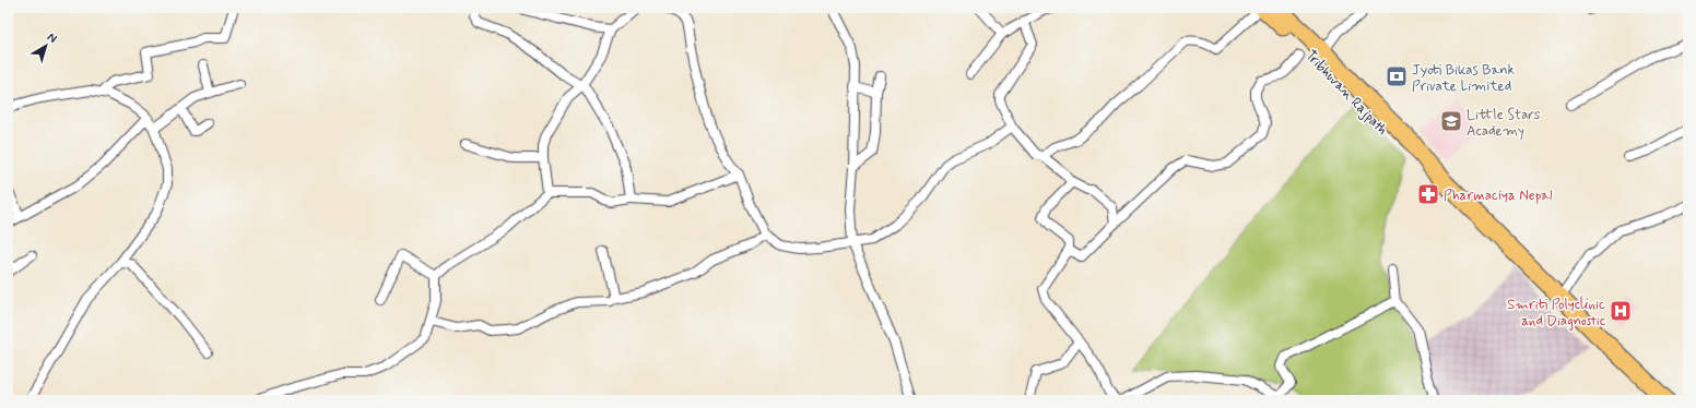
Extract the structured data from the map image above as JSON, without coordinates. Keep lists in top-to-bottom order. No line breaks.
{"streets":{"highway":["Tribhuvan Rajpath"]},"places":{"bank":["Jyoti Bikas Bank Private Limited"],"school or university":["Little Stars Academy"],"pharmacy":["Pharmaciya Nepal"],"hospital":["Smriti Polyclinic and Diagnostic"]},"north":"top right"}
